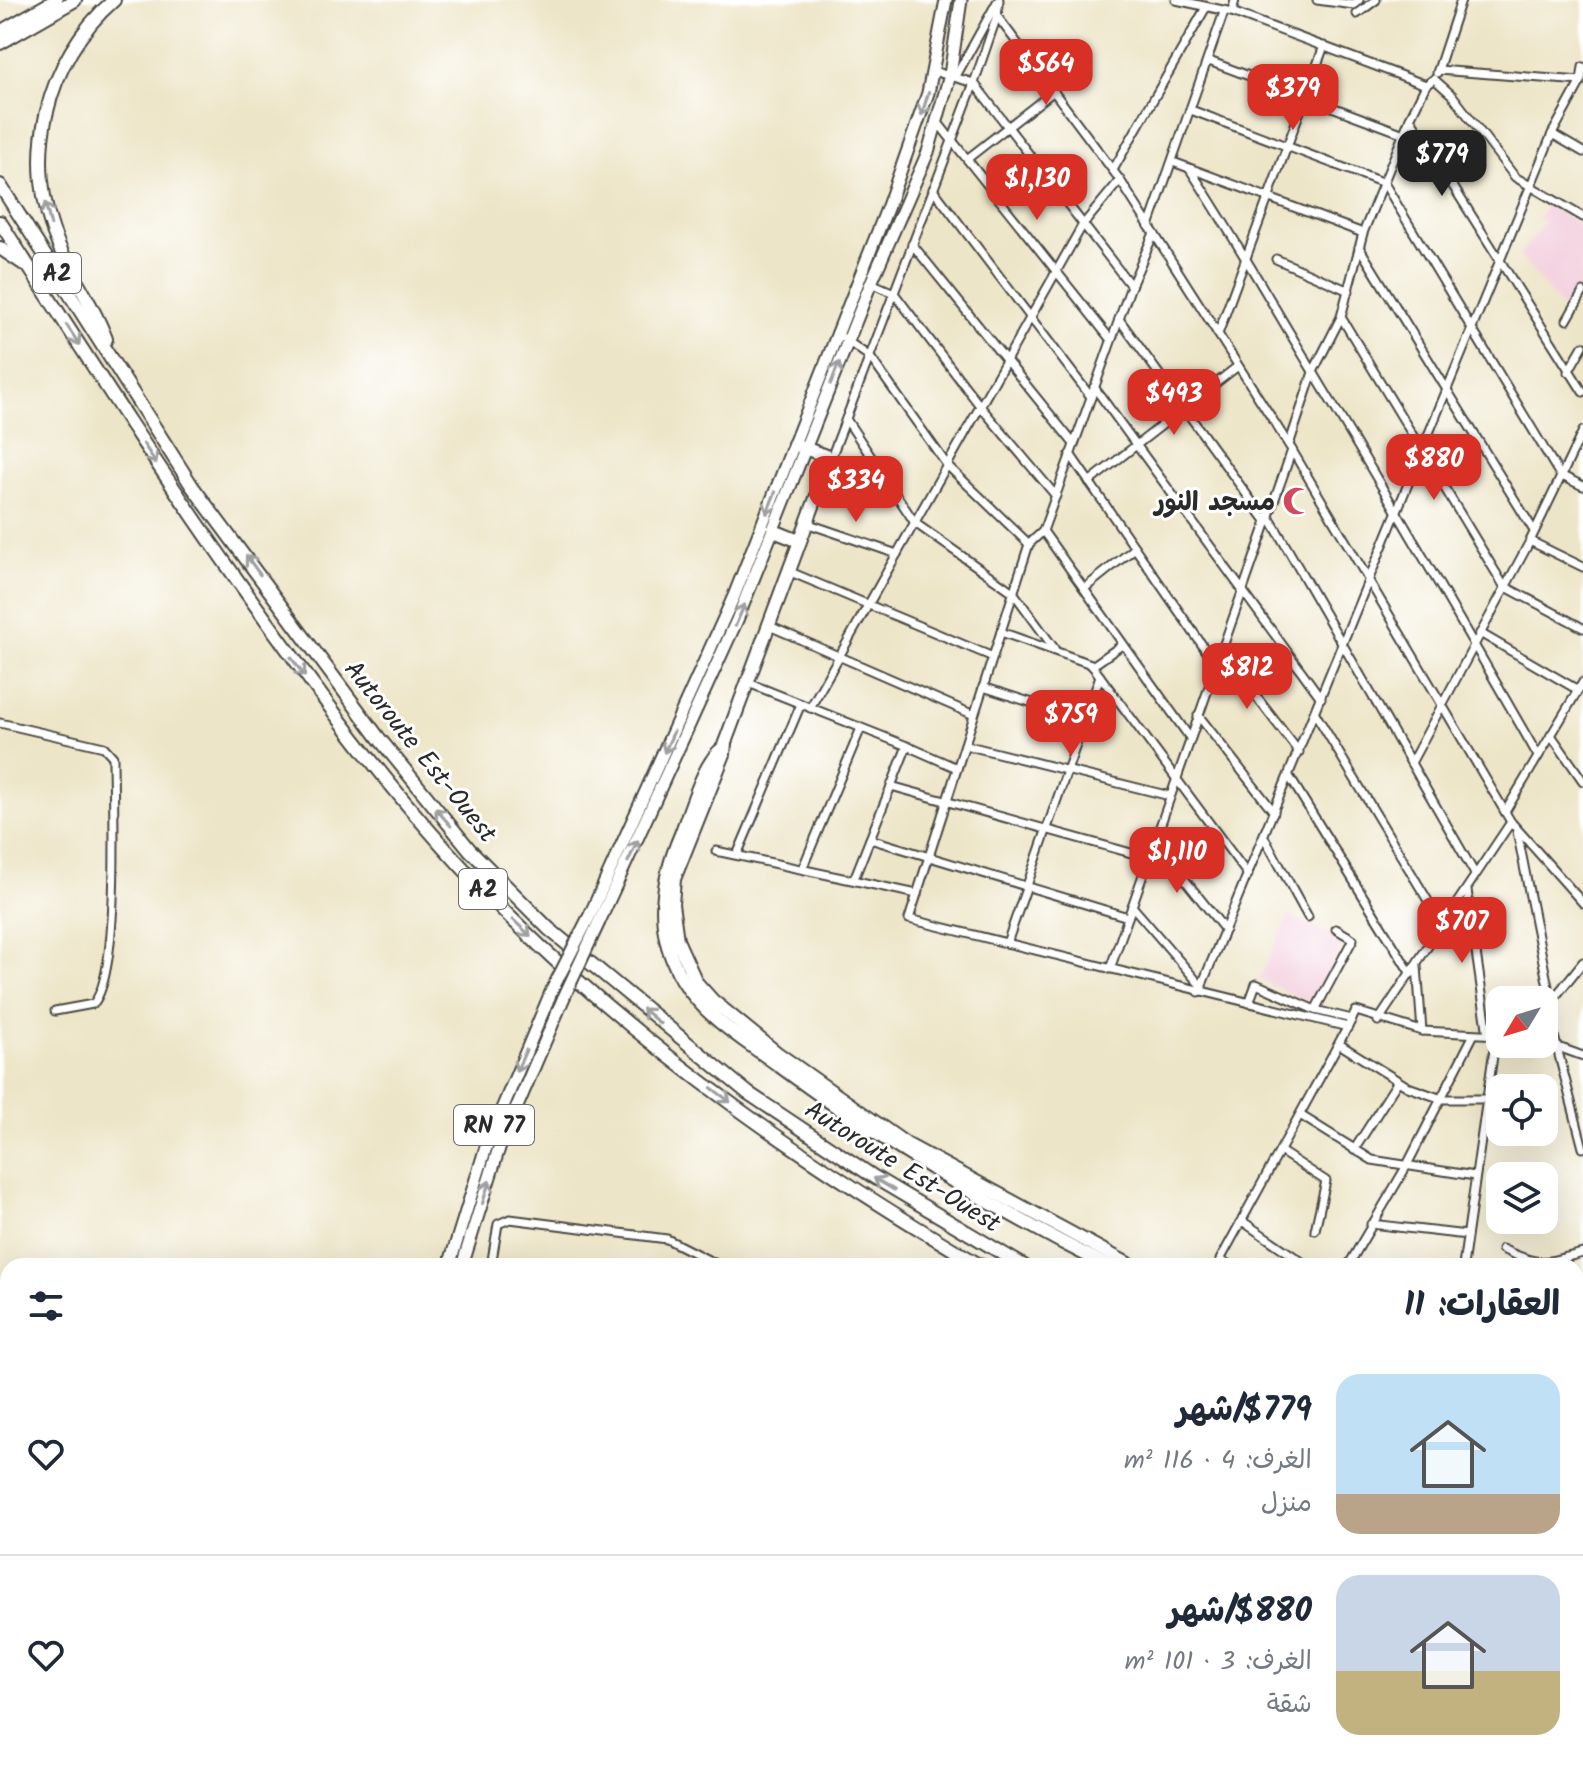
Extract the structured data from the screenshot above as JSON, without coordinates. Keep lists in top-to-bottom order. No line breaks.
{"streets":{"highway":["A2","Autoroute Est-Ouest"],"main road":["RN 77"]},"places":{"mosque":["مسجد النور"]},"north":"bottom left","page":{"price":["$564","$379","$779","$1,130","$493","$880","$334","$812","$759","$1,110","$707"],"heading":"العقارات: 11","list":[{"name":"$779/شهر","note":"الغرف: 4 · 116 m² · منزل"},{"name":"$880/شهر","note":"الغرف: 3 · 101 m² · شقة"}]}}
